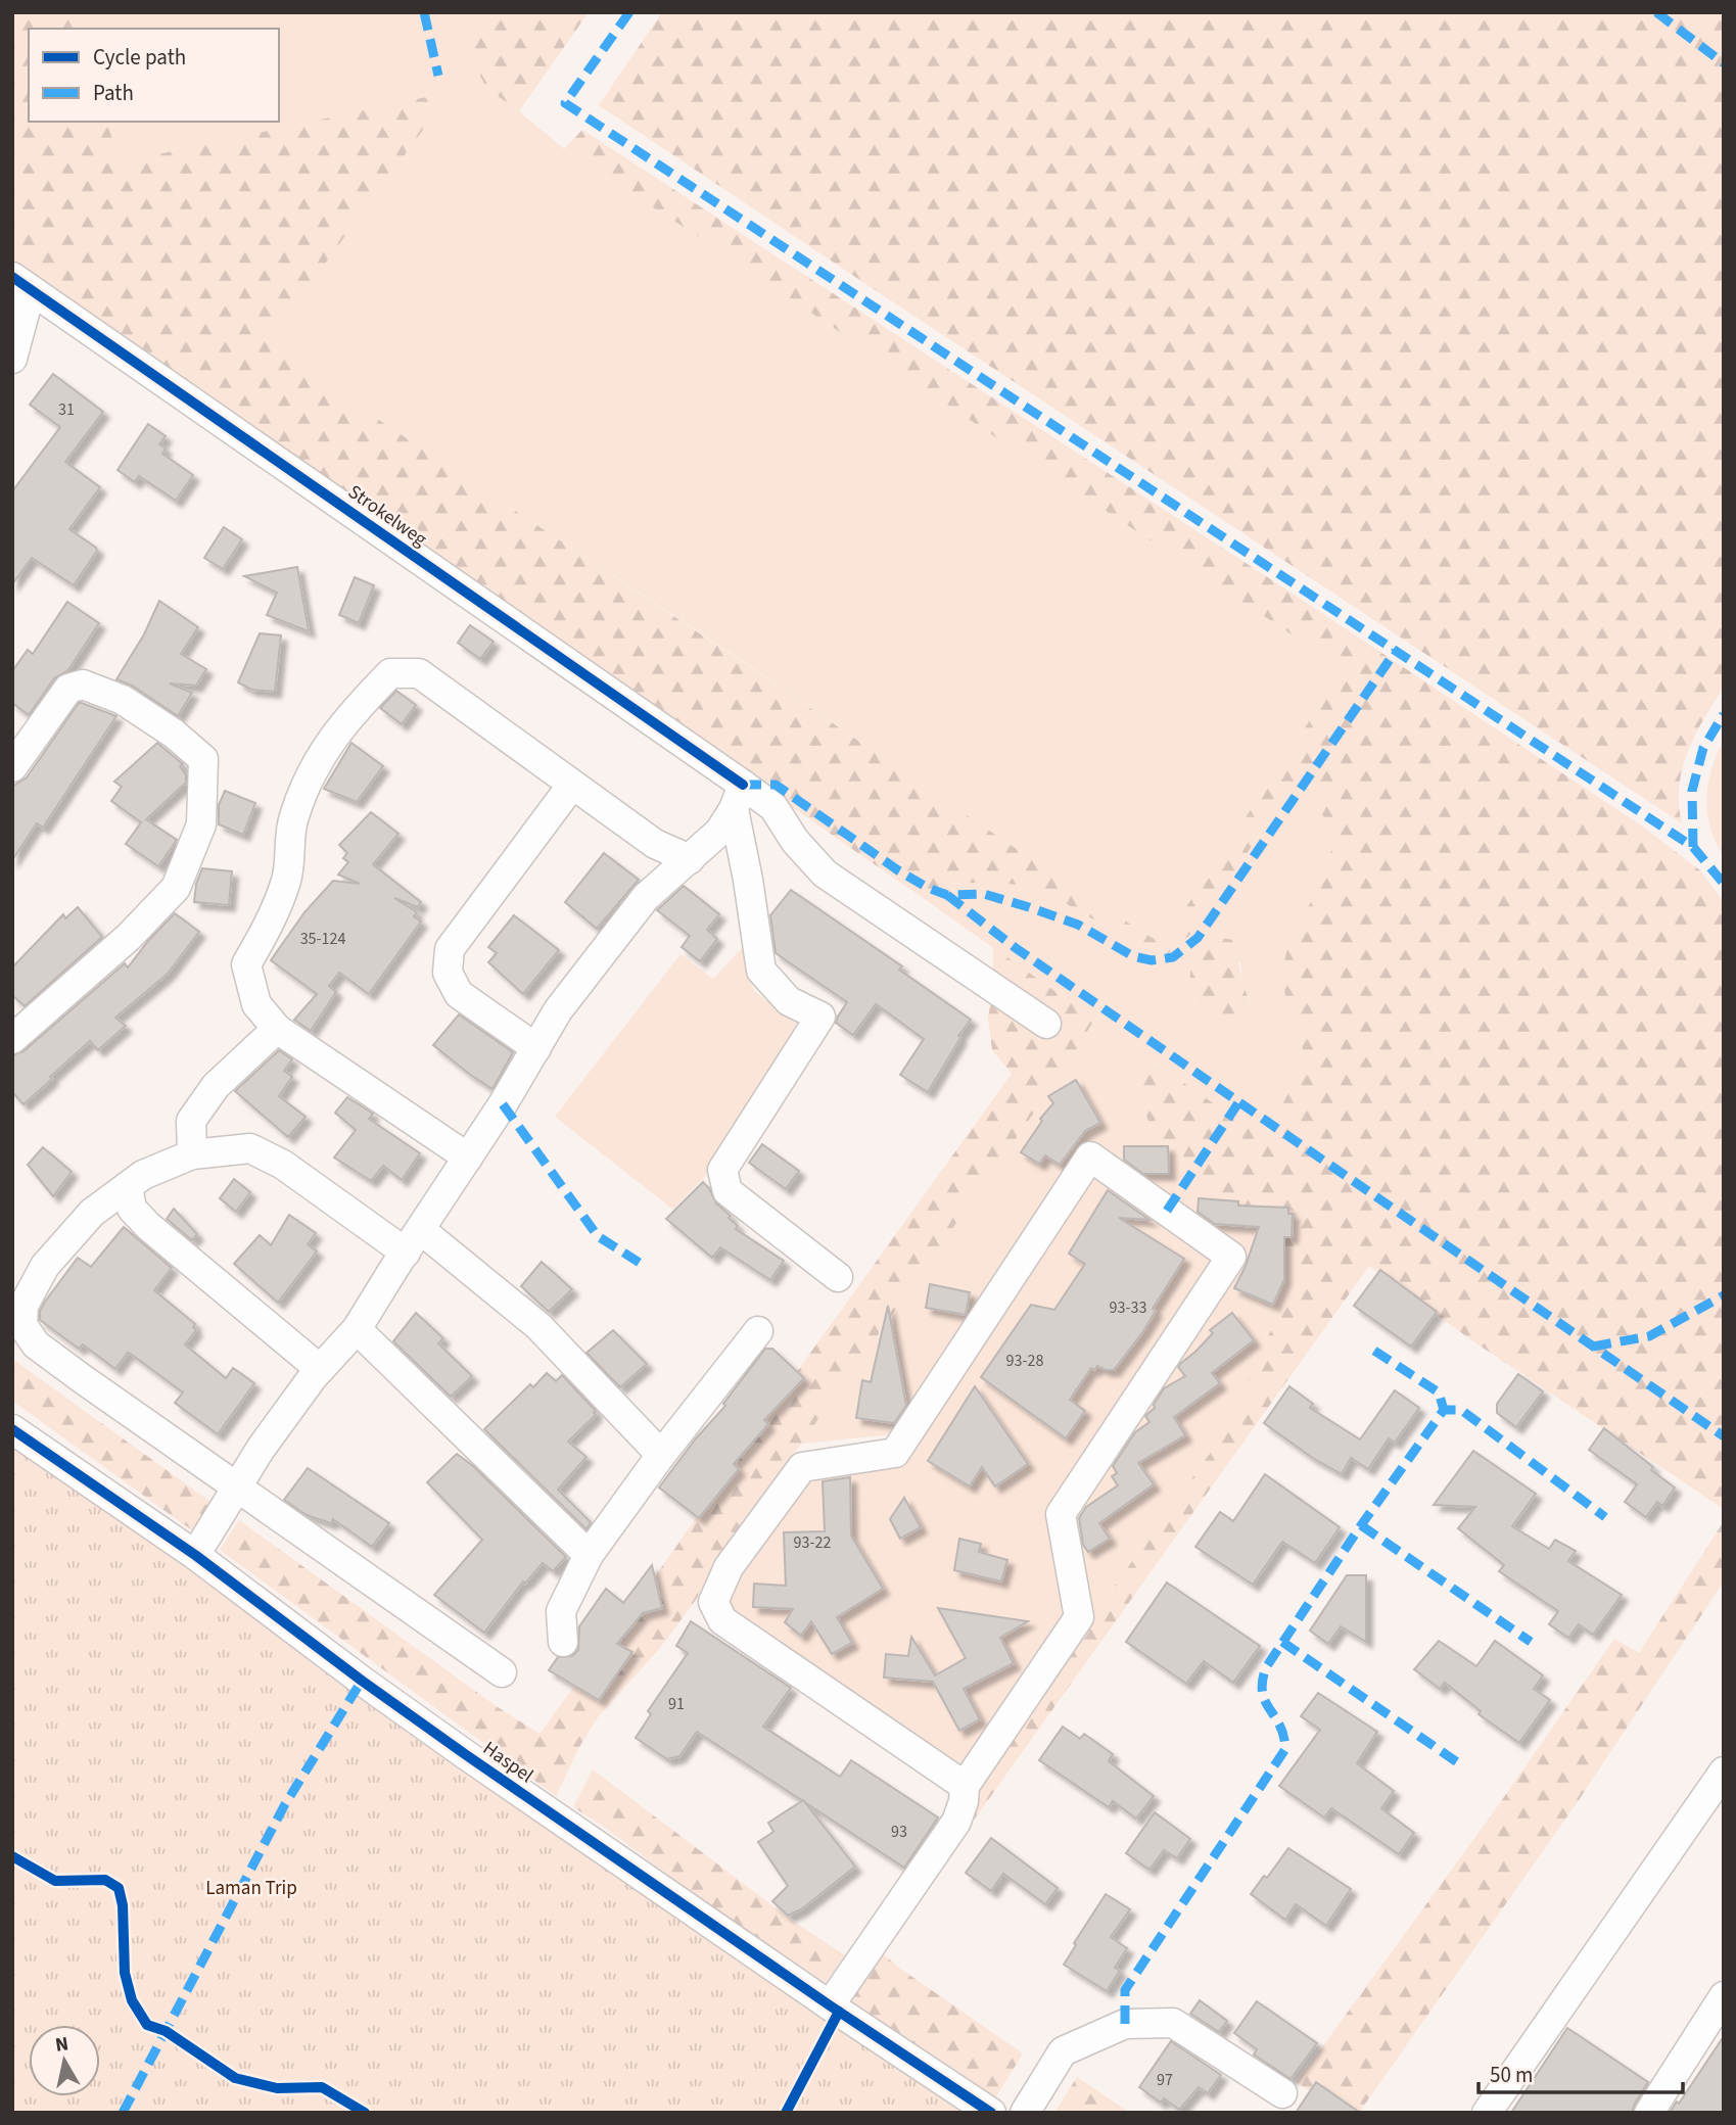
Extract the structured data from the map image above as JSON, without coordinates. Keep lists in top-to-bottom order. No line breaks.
{"streets":{"street":["Strokelweg","Haspel"]},"parks":["Laman Trip"],"house_numbers":["31","35-124","93-33","93-28","93-22","91","93","97"],"legend":["Cycle path","Path"],"scale_bar":"50 m","north":"top"}
